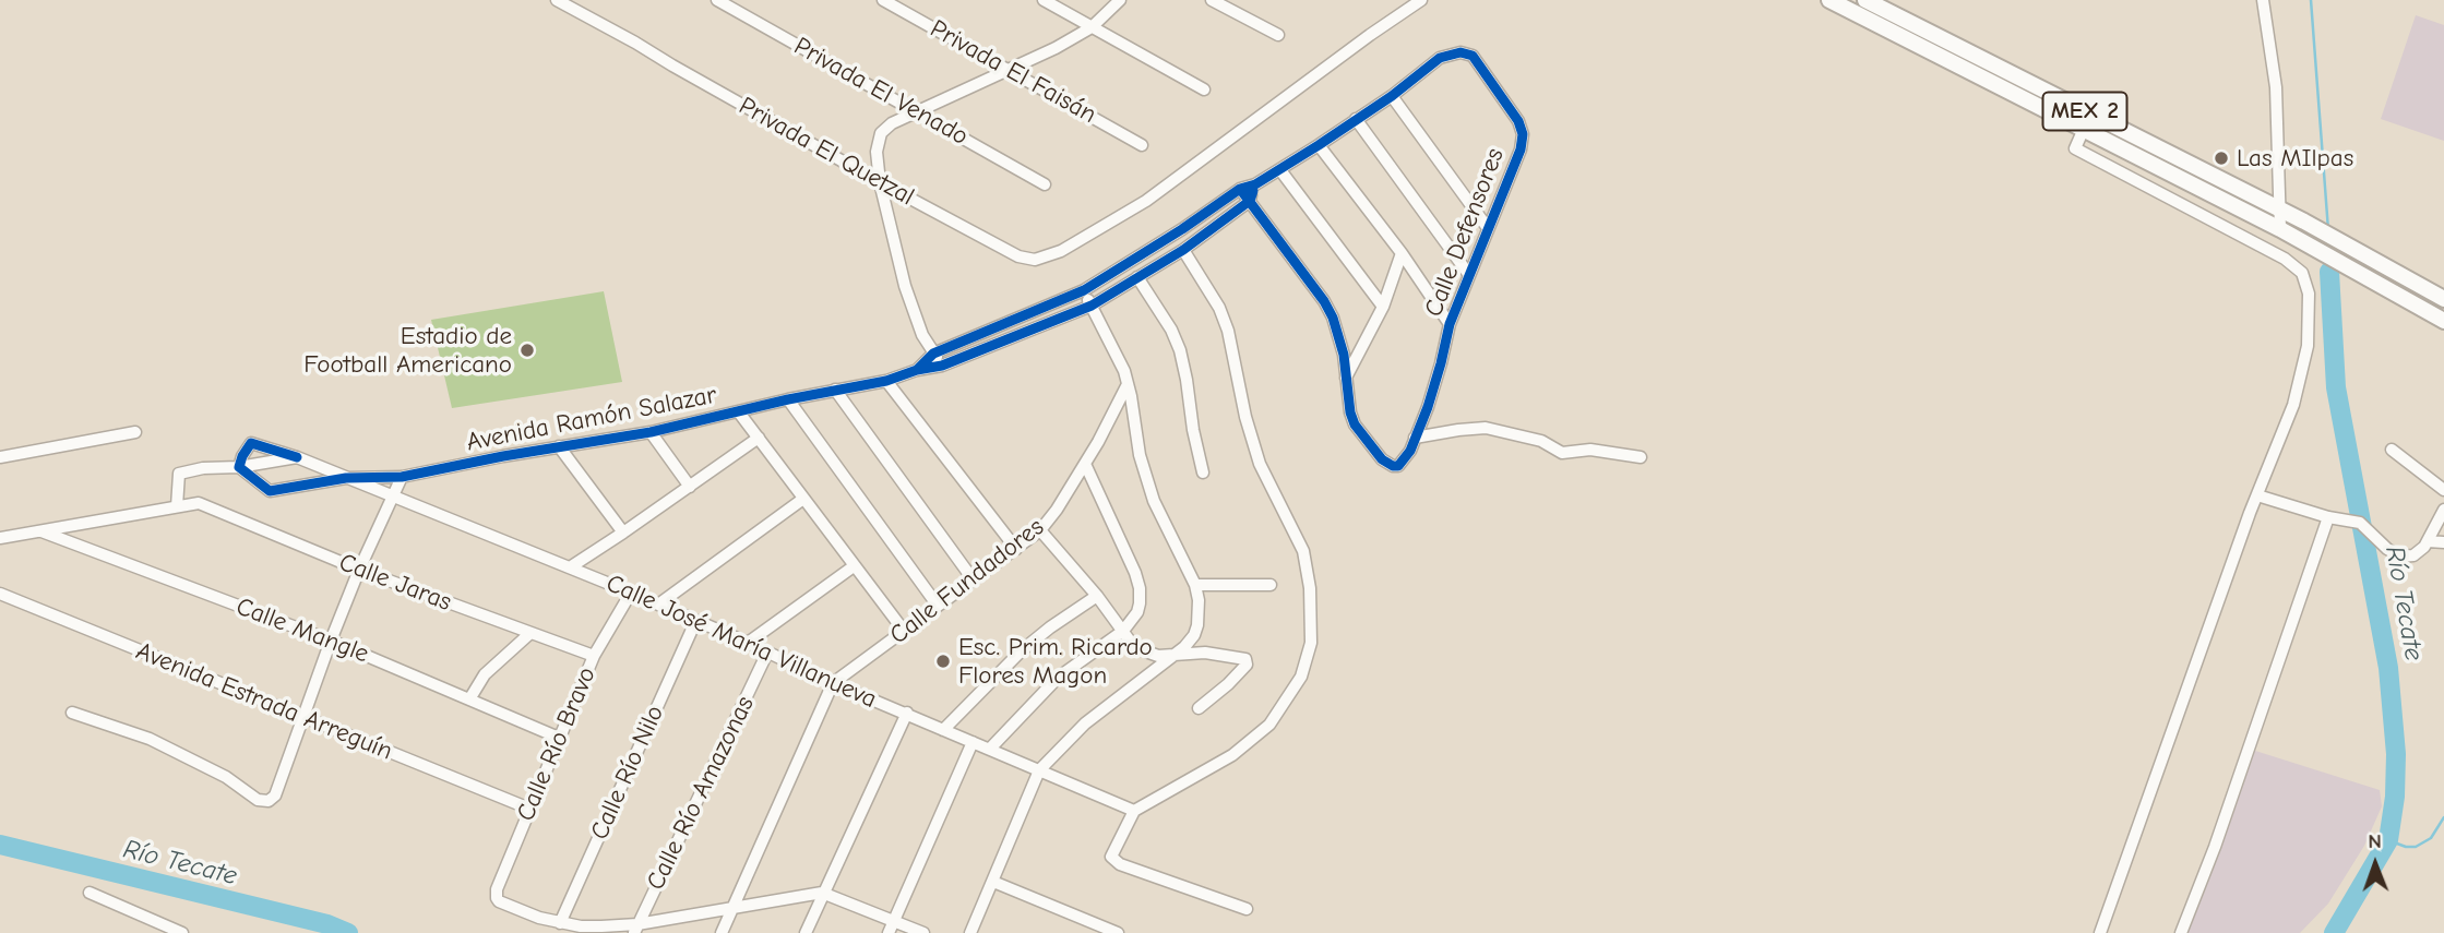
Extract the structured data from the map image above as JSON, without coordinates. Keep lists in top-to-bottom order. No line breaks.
{"streets":{"highway":["MEX 2"],"street":["Privada El Faisán","Privada El Venado","Privada El Quetzal","Calle Defensores","Avenida Ramón Salazar","Calle Fundadores","Calle Jaras","Calle Mangle","Calle José María Villanueva","Avenida Estrada Arreguín","Calle Río Bravo","Calle Río Nilo","Calle Río Amazonas"]},"crossings":[["Calle Defensores","Avenida Ramón Salazar"],["Avenida Ramón Salazar","Calle José María Villanueva"],["Calle Fundadores","Calle José María Villanueva"],["Calle Jaras","Calle Río Bravo"],["Calle Mangle","Calle Río Bravo"],["Calle José María Villanueva","Calle Río Bravo"],["Calle José María Villanueva","Calle Río Nilo"],["Calle José María Villanueva","Calle Río Amazonas"],["Avenida Estrada Arreguín","Calle Río Bravo"],["Calle Río Bravo","Calle Río Nilo"]],"water":["Río Tecate"],"places":["Las MIlpas","Estadio de Football Americano","Esc. Prim. Ricardo Flores Magon"],"north":"top"}
